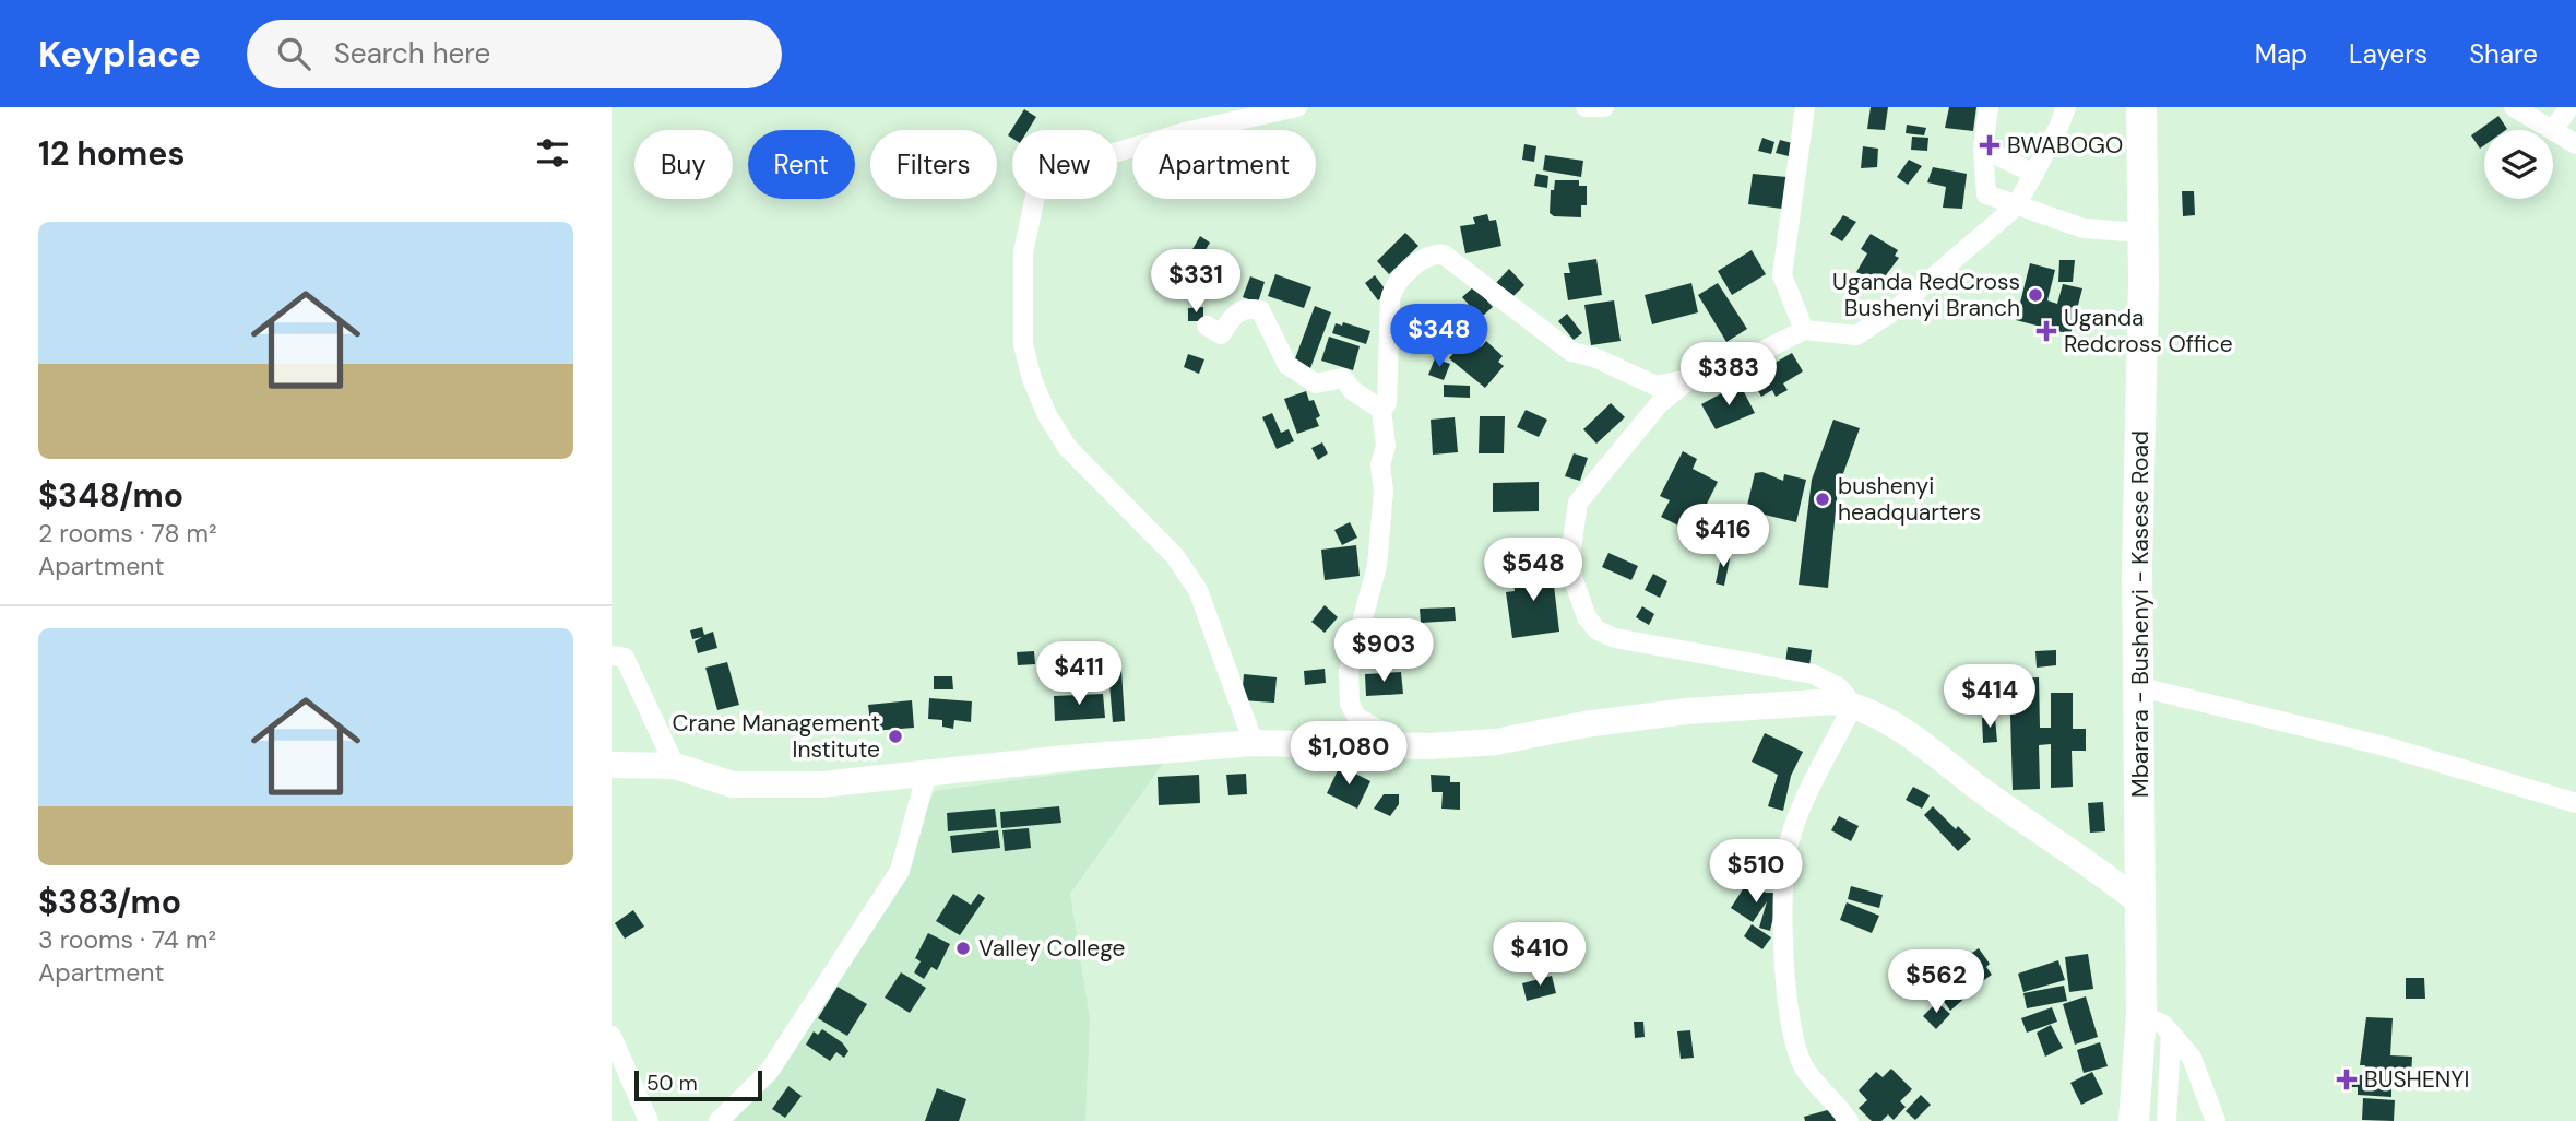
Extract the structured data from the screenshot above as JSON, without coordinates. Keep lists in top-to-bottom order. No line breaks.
{"streets":{"main road":["Mbarara - Bushenyi - Kasese Road"]},"places":{"health":["BWABOGO","Uganda Redcross Office","BUSHENYI"],"other":["Uganda RedCross Bushenyi Branch","bushenyi headquarters","Crane Management Institute","Valley College"]},"scale_bar":"50 m","page":{"header":"Keyplace","search":"Search here","nav":["Map","Layers","Share"],"heading":"12 homes","chip":["Buy","Rent","Filters","New","Apartment"],"list":[{"name":"$348/mo","note":"2 rooms · 78 m² · Apartment"},{"name":"$383/mo","note":"3 rooms · 74 m² · Apartment"}],"price":["$331","$348","$383","$416","$548","$903","$411","$414","$1,080","$510","$410","$562"],"scale":"50 m"}}
